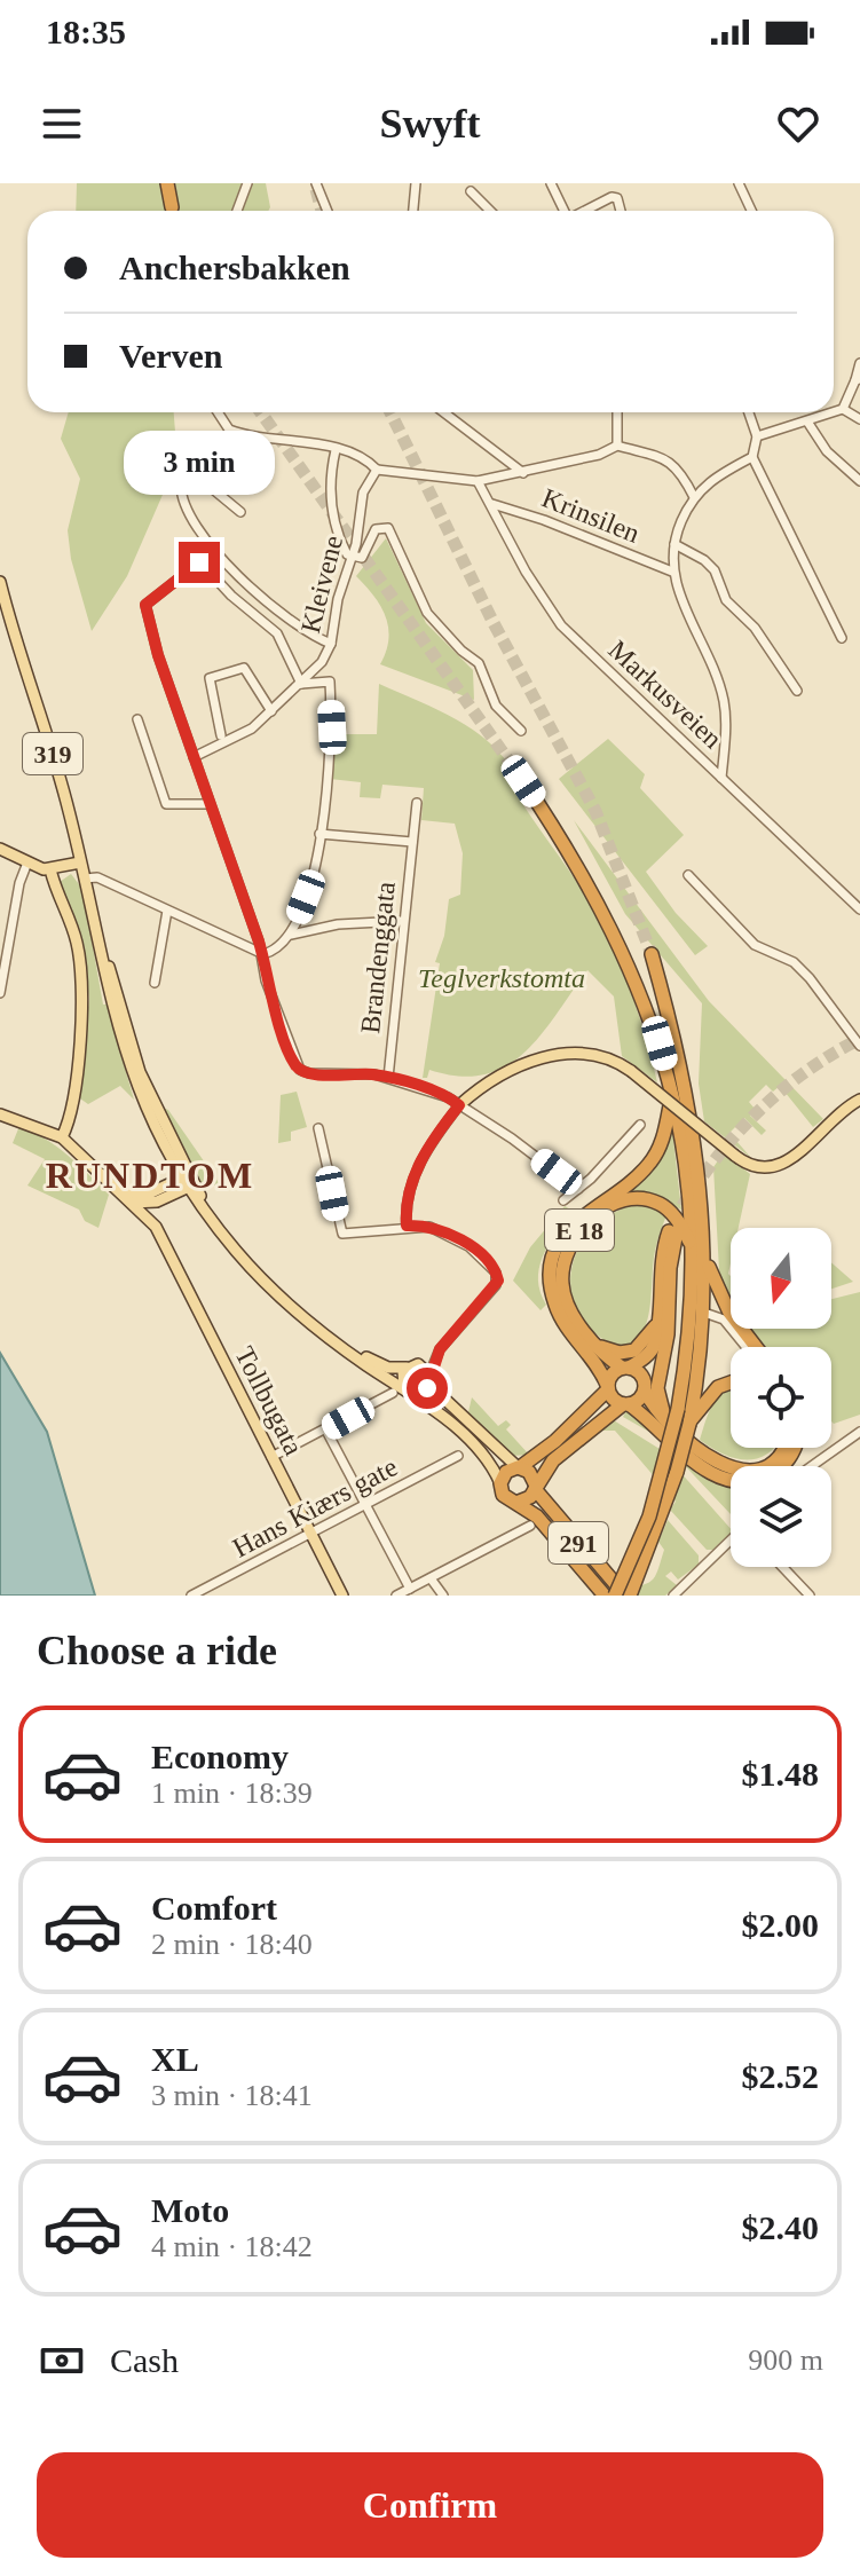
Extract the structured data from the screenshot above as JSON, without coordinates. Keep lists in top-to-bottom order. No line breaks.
{"streets":{"highway":["E 18","291"],"main road":["319","Tollbugata"],"street":["Krinsilen","Kleivene","Markusveien","Brandenggata","Hans Kiærs gate"]},"crossings":[["Krinsilen","Markusveien"],["319","291"],["Tollbugata","Hans Kiærs gate"]],"districts":["RUNDTOM"],"parks":["Teglverkstomta"],"north":"bottom","page":{"status":"18:35","header":"Swyft","banner":["Anchersbakken","Verven"],"bubble":"3 min","heading":"Choose a ride","list":[{"name":"Economy","note":"1 min · 18:39","value":"$1.48"},{"name":"Comfort","note":"2 min · 18:40","value":"$2.00"},{"name":"XL","note":"3 min · 18:41","value":"$2.52"},{"name":"Moto","note":"4 min · 18:42","value":"$2.40"}],"pay":["Cash","900 m"],"buttons":"Confirm"}}
